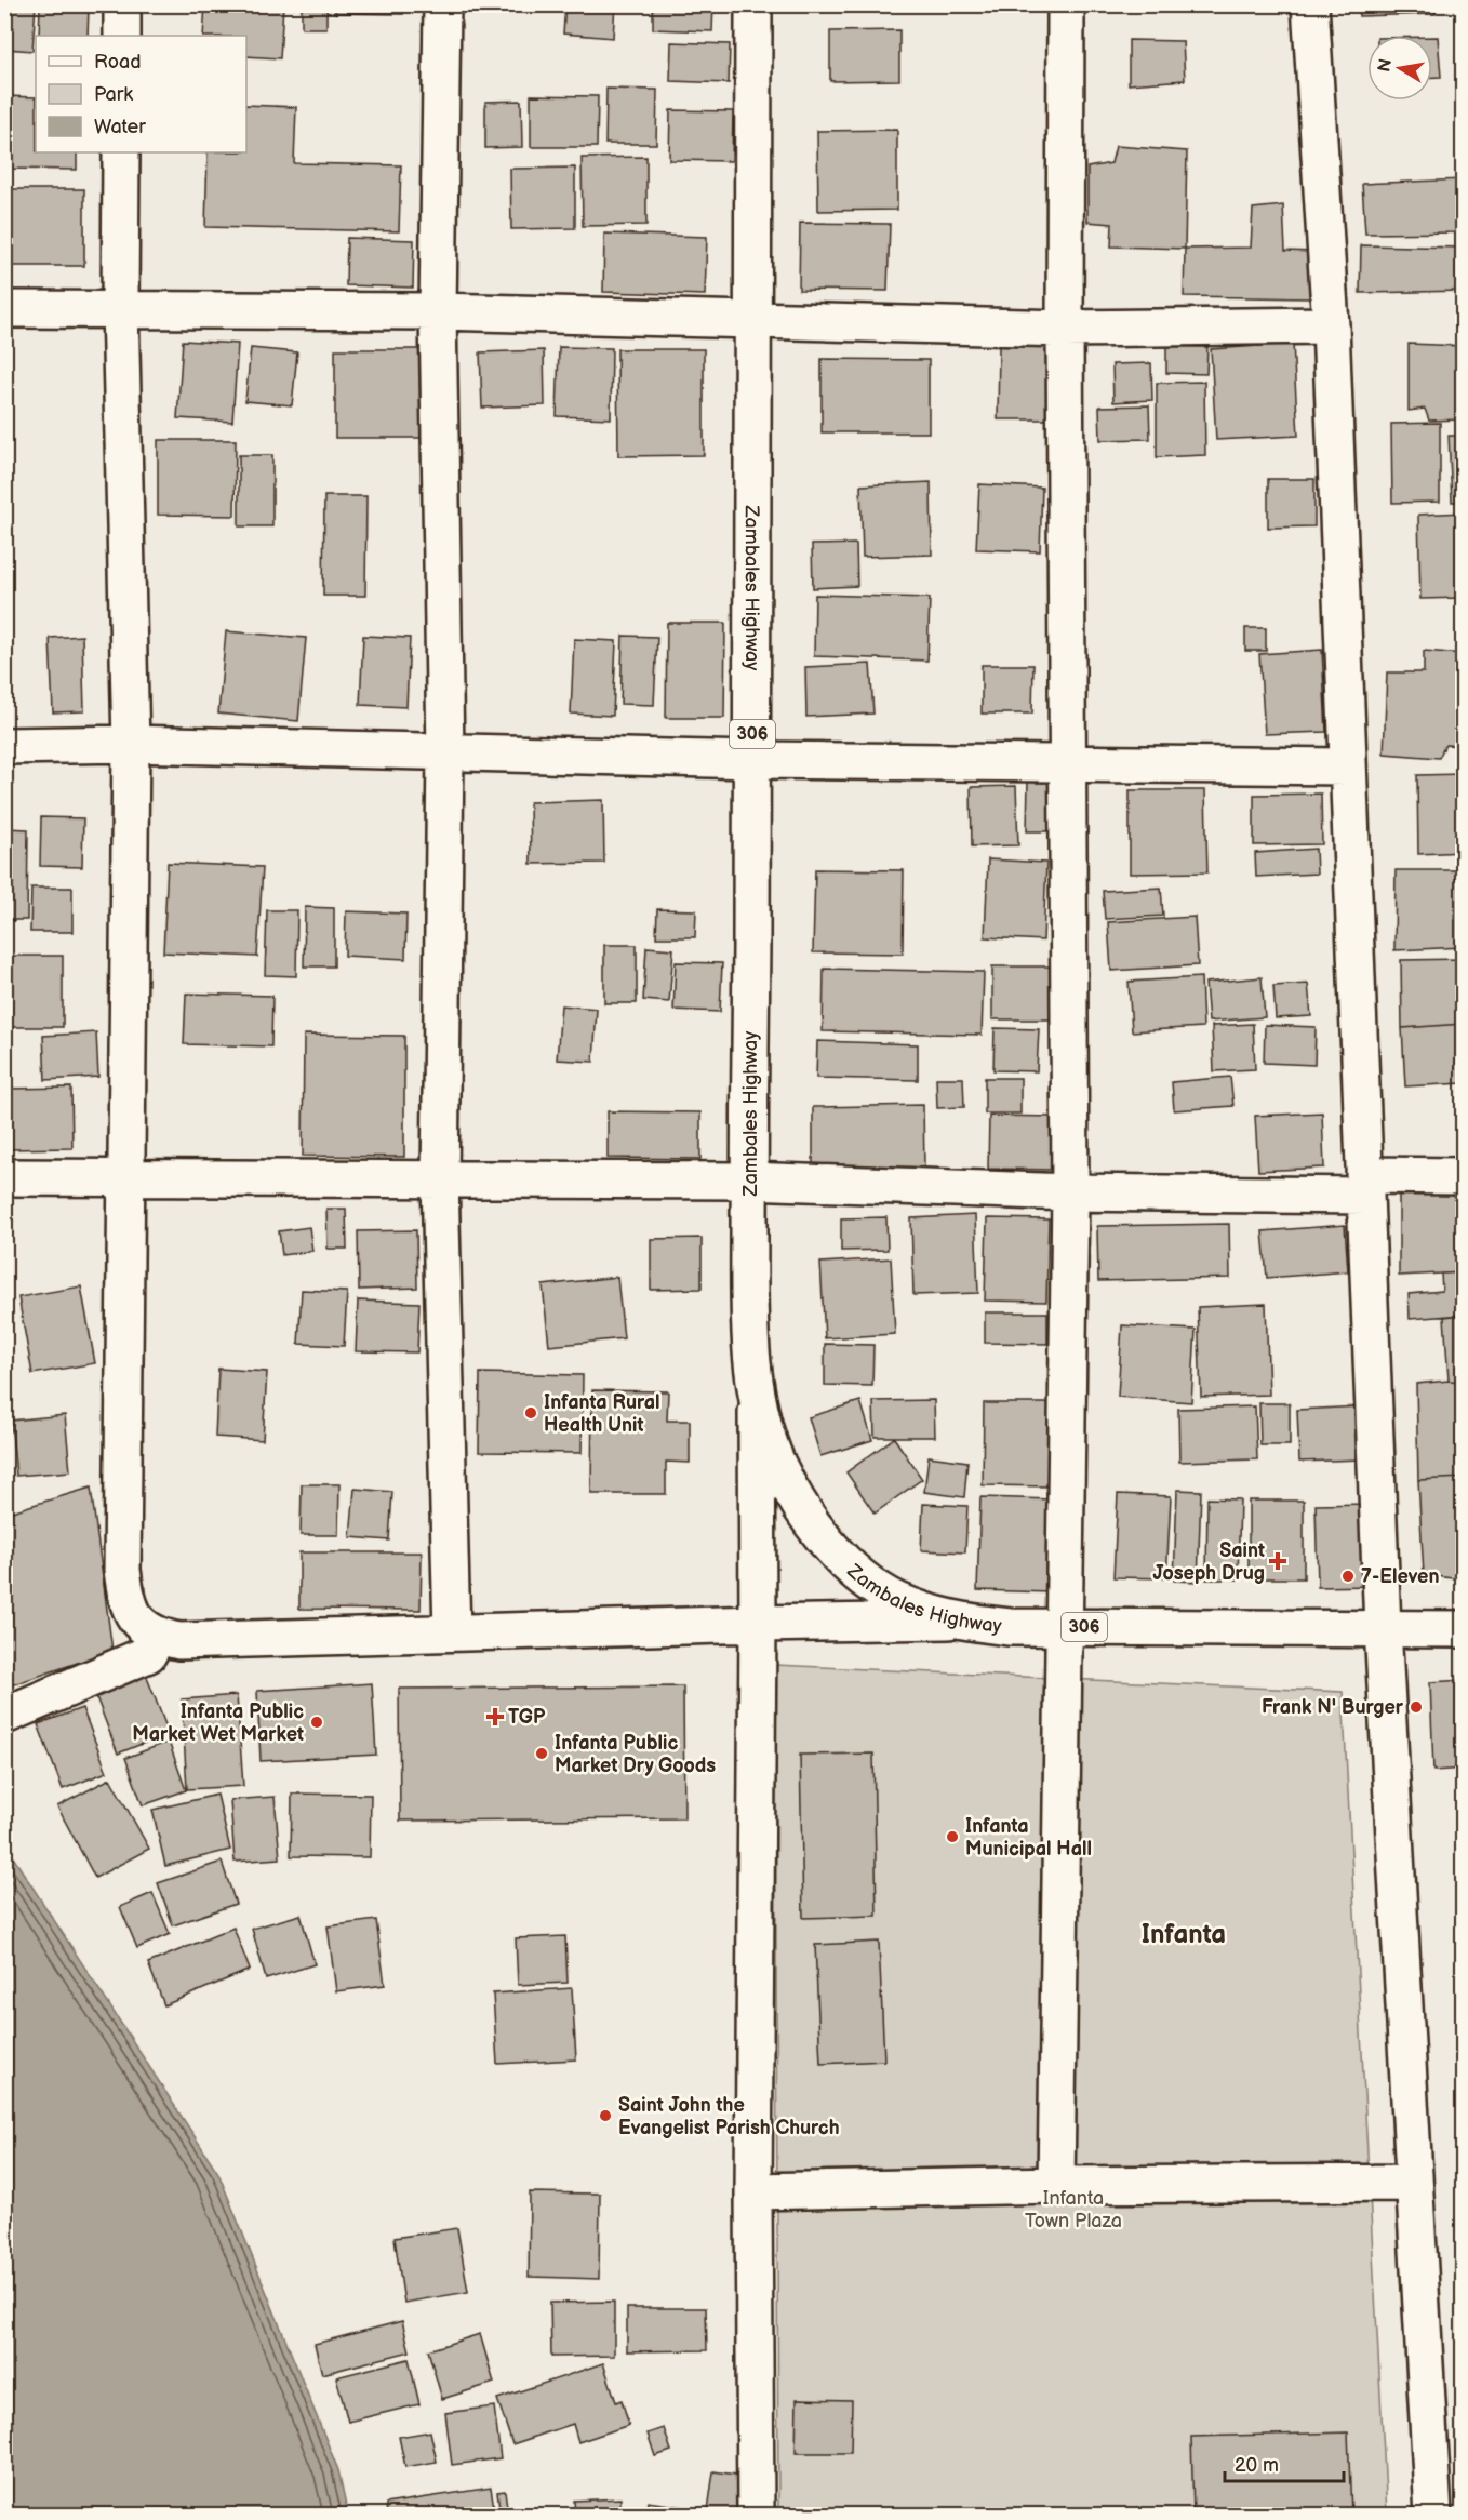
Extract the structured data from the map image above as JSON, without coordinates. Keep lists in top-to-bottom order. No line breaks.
{"streets":{"street":["Zambales Highway","306"]},"districts":["Infanta"],"parks":["Infanta Town Plaza"],"places":{"other":["Infanta Rural Health Unit","7-Eleven","Frank N' Burger","Infanta Public Market Wet Market","Infanta Public Market Dry Goods","Infanta Municipal Hall","Saint John the Evangelist Parish Church"],"health":["Saint Joseph Drug","TGP"]},"legend":["Road","Park","Water"],"scale_bar":"20 m","north":"left"}
